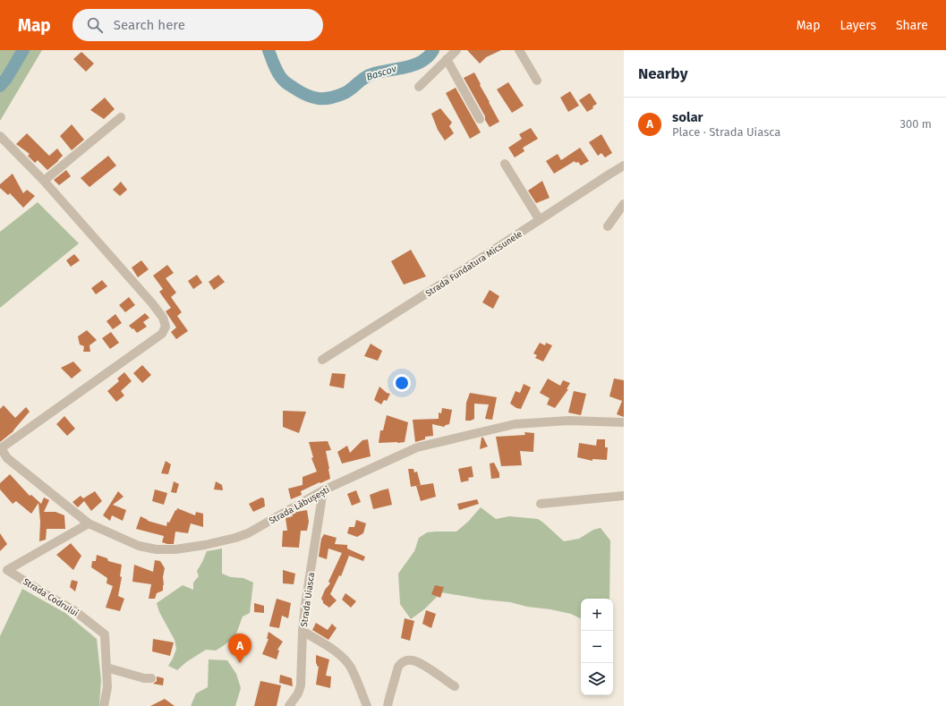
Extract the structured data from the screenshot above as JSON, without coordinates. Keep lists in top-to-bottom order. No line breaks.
{"streets":{"street":["Strada Fundatura Micsunele","Strada Lăbușești","Strada Codrului","Strada Uiasca"]},"crossings":[["Strada Lăbușești","Strada Codrului"],["Strada Lăbușești","Strada Uiasca"]],"water":["Bascov"],"page":{"header":"Map","search":"Search here","nav":["Map","Layers","Share"],"heading":"Nearby","list":[{"mark":"A","name":"solar","note":"Place · Strada Uiasca","value":"300 m"}],"map_buttons":["+","−"],"pins":"A"}}
